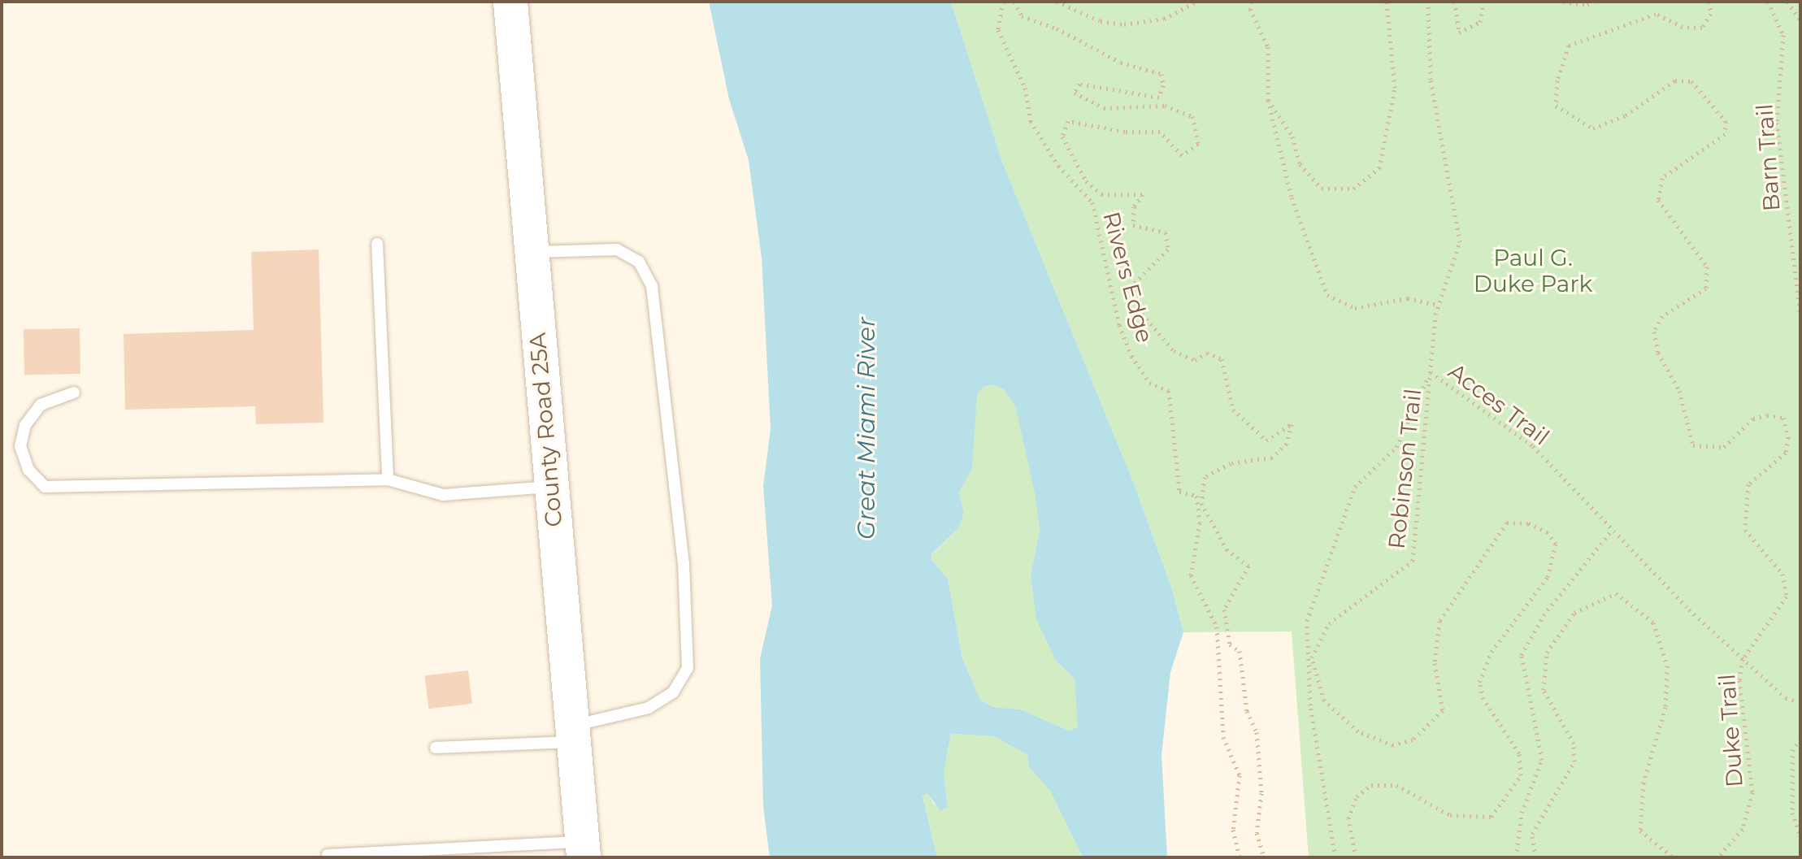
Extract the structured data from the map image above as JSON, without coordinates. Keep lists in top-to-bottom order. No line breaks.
{"streets":{"main road":["County Road 25A"],"path":["Barn Trail","Rivers Edge","Acces Trail","Robinson Trail","Duke Trail"]},"crossings":[["Acces Trail","Robinson Trail"],["Acces Trail","Duke Trail"]],"water":["Great Miami River"],"parks":["Paul G. Duke Park"]}
